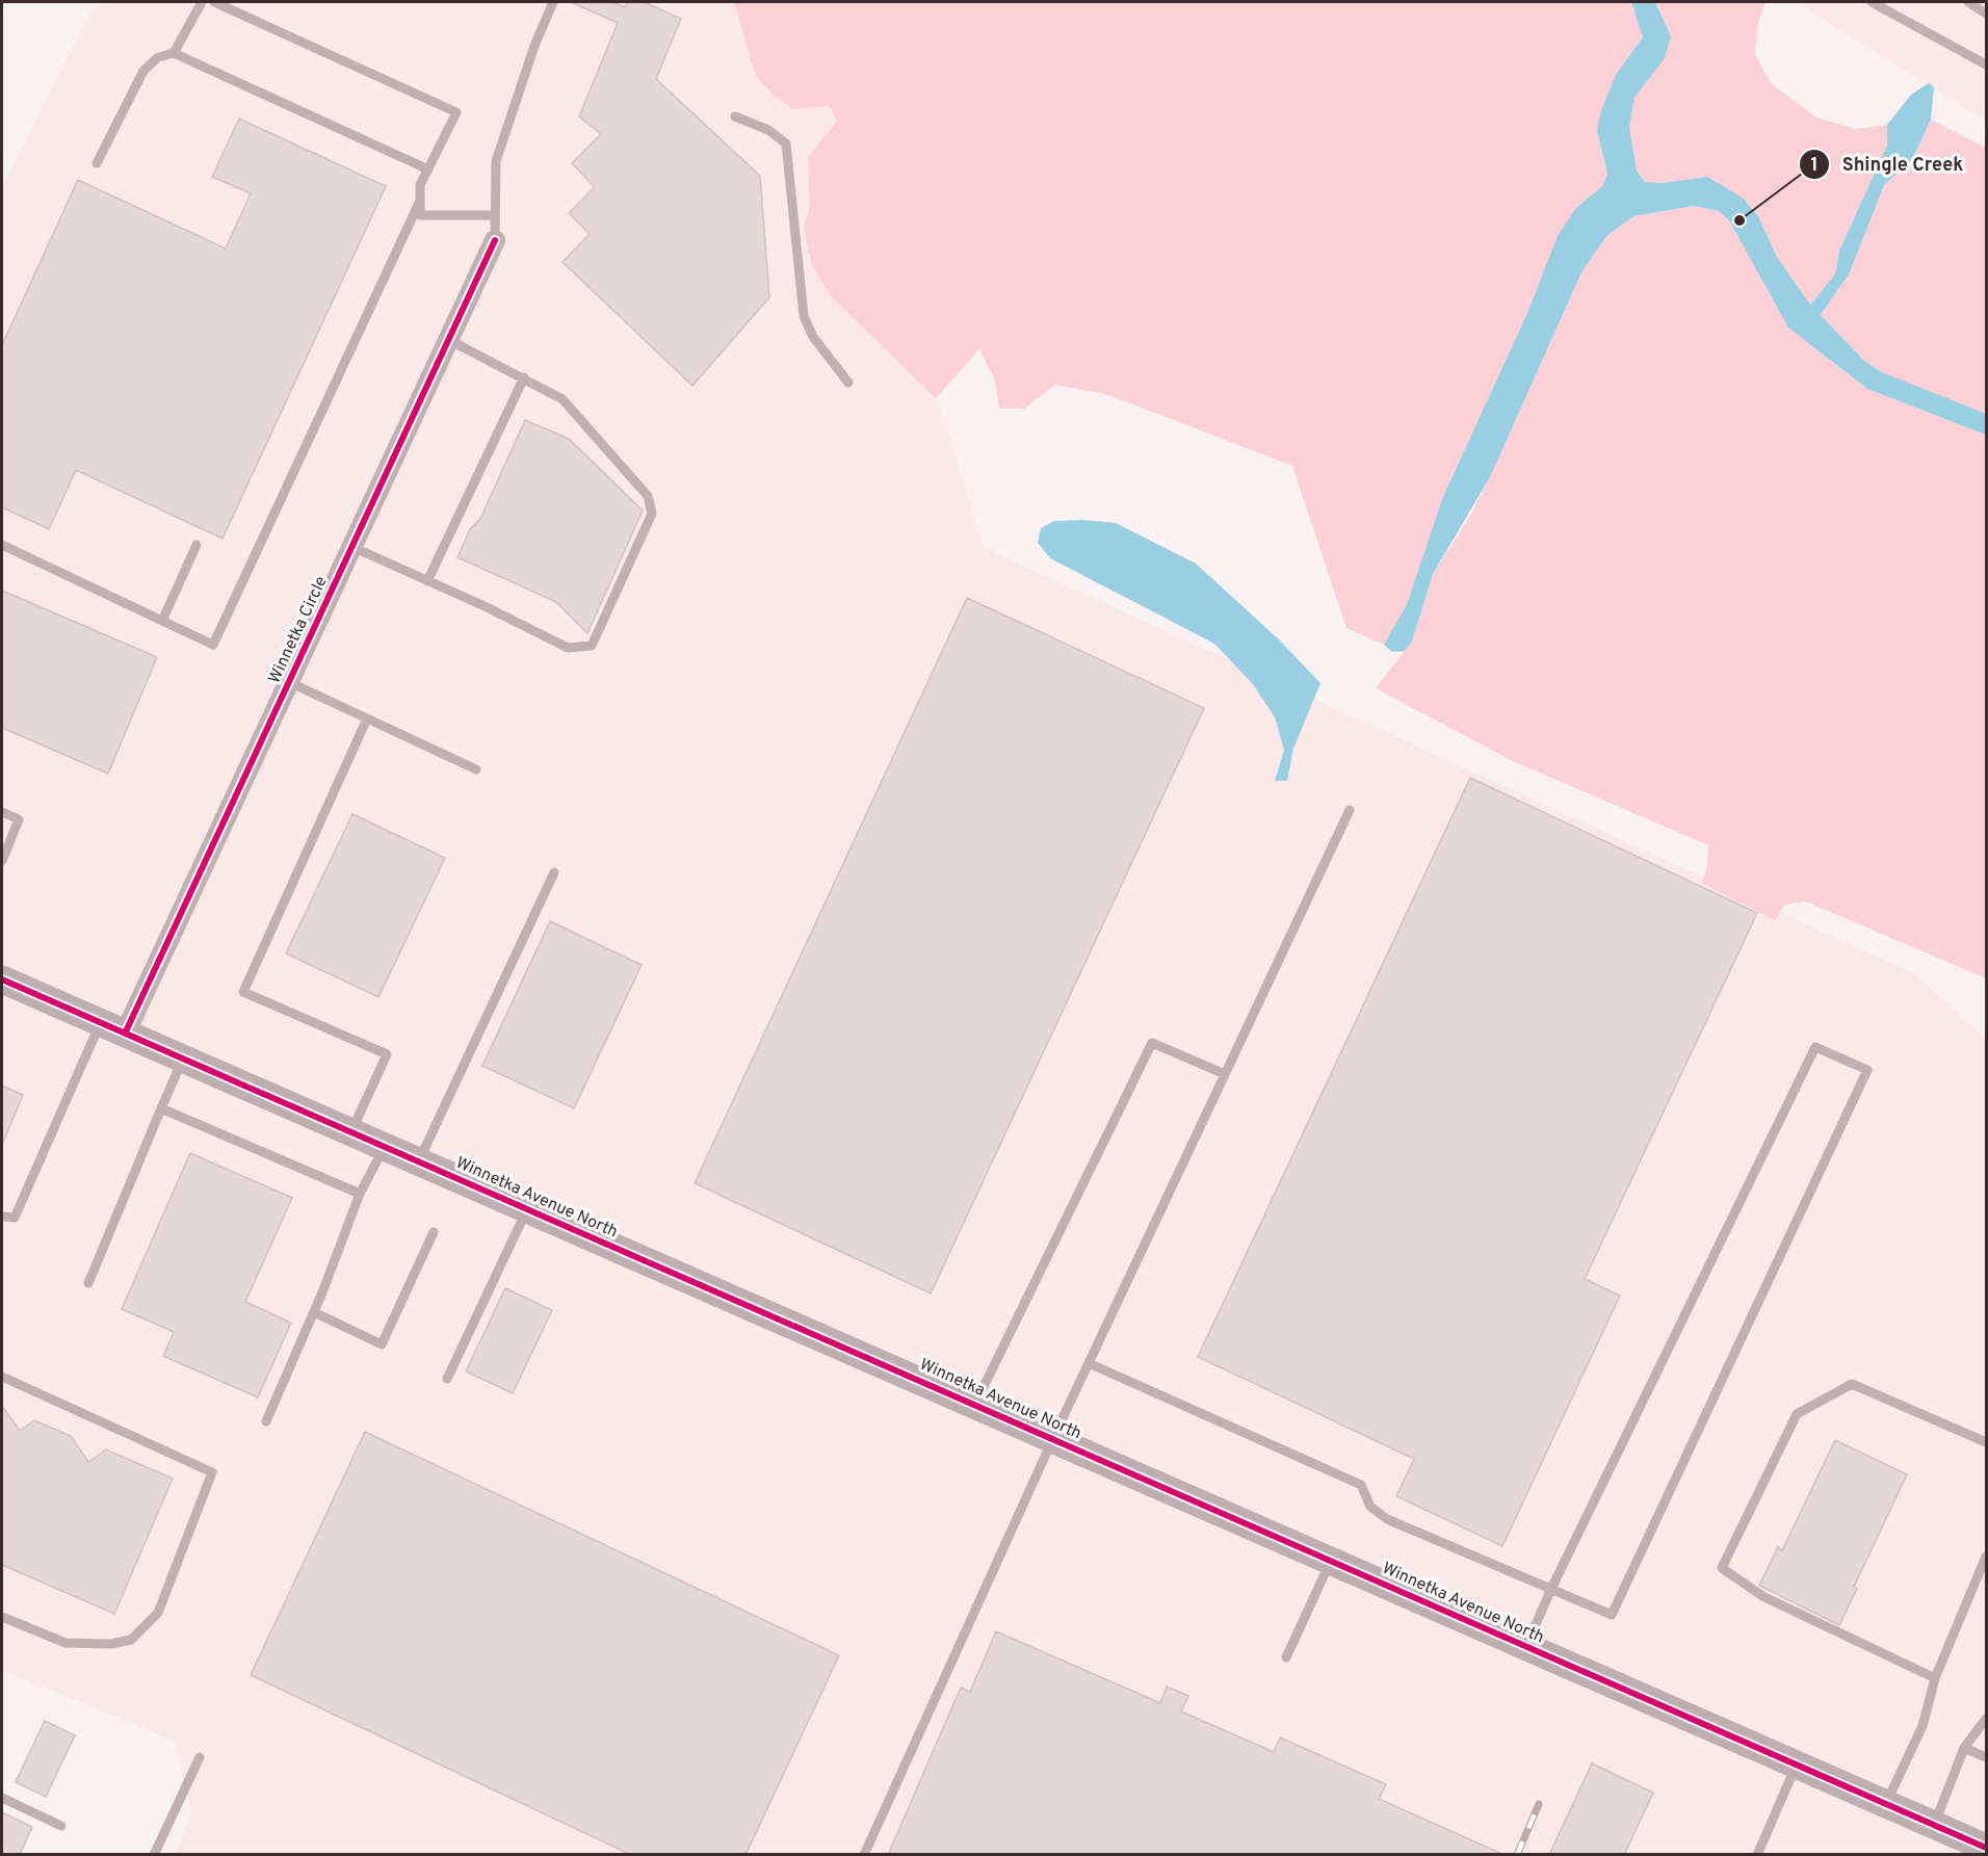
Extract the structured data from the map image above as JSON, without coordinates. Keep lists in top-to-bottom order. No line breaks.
{"streets":{"street":["Winnetka Circle","Winnetka Avenue North"]},"crossings":[["Winnetka Circle","Winnetka Avenue North"]],"places":["Shingle Creek"]}
